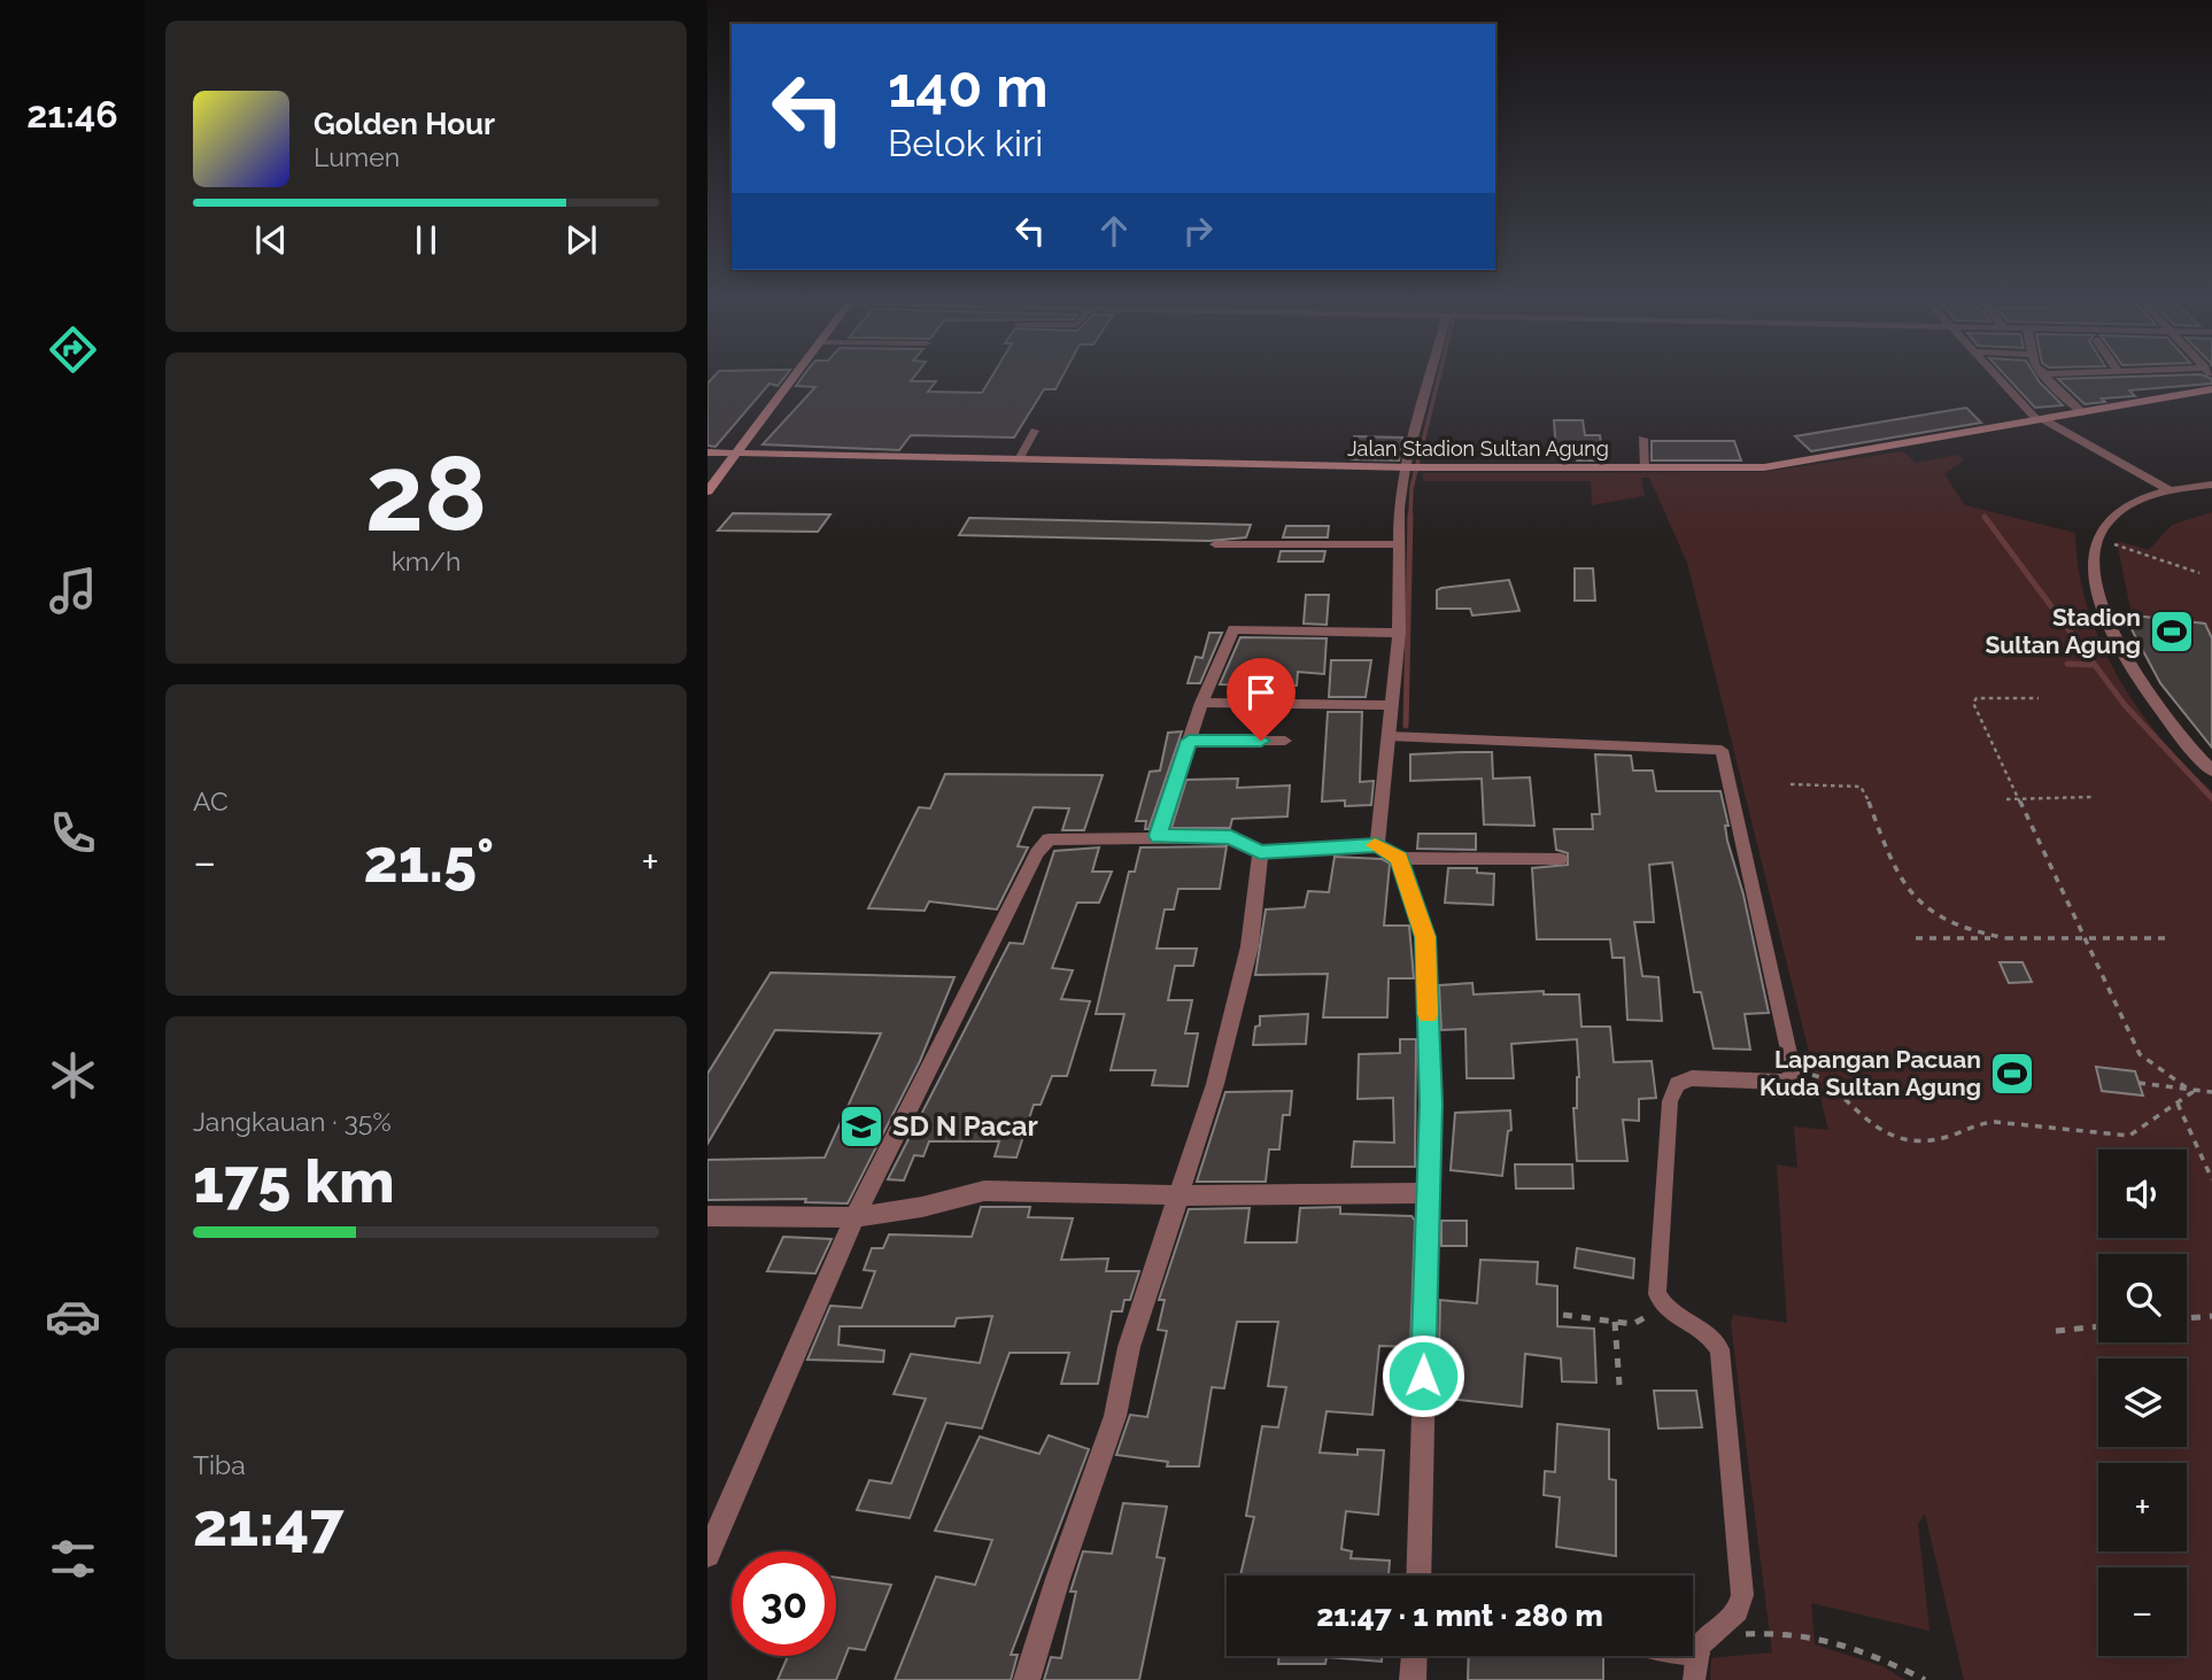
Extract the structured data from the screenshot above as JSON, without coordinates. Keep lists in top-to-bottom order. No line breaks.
{"streets":{"main road":["Jalan Stadion Sultan Agung"]},"places":{"sports":["Stadion Sultan Agung","Lapangan Pacuan Kuda Sultan Agung"],"school or university":["SD N Pacar"]},"page":{"tabs":"21:46","turn":["140 m","Belok kiri"],"song":["Golden Hour","Lumen"],"tile":[["28","km/h"],"AC",["Jangkauan · 35%","175 km"],["Tiba","21:47"]],"heat":["−","21.5°","+"],"map_buttons":["+","−"],"limit":"30","trip":"21:47 · 1 mnt · 280 m"}}
